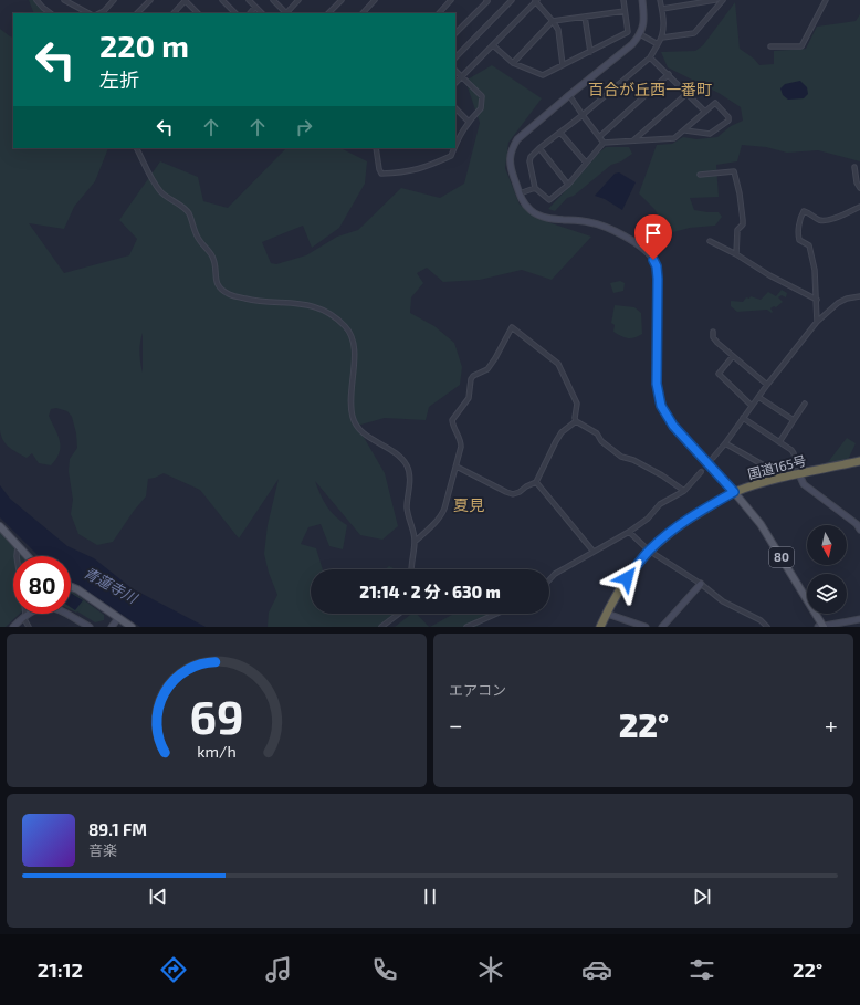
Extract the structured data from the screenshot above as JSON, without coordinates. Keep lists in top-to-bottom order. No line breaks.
{"streets":{"highway":["国道165号"],"main road":["80"]},"crossings":[["国道165号","80"]],"districts":["百合が丘西一番町","夏見"],"water":["青蓮寺川"],"north":"bottom","page":{"turn":["220 m","左折"],"limit":"80","trip":"21:14 · 2 分 · 630 m","tile":"エアコン","heat":["−","22°","+"],"song":["89.1 FM","音楽"],"tabs":["21:12","22°"],"gauge":["69","km/h"]}}
